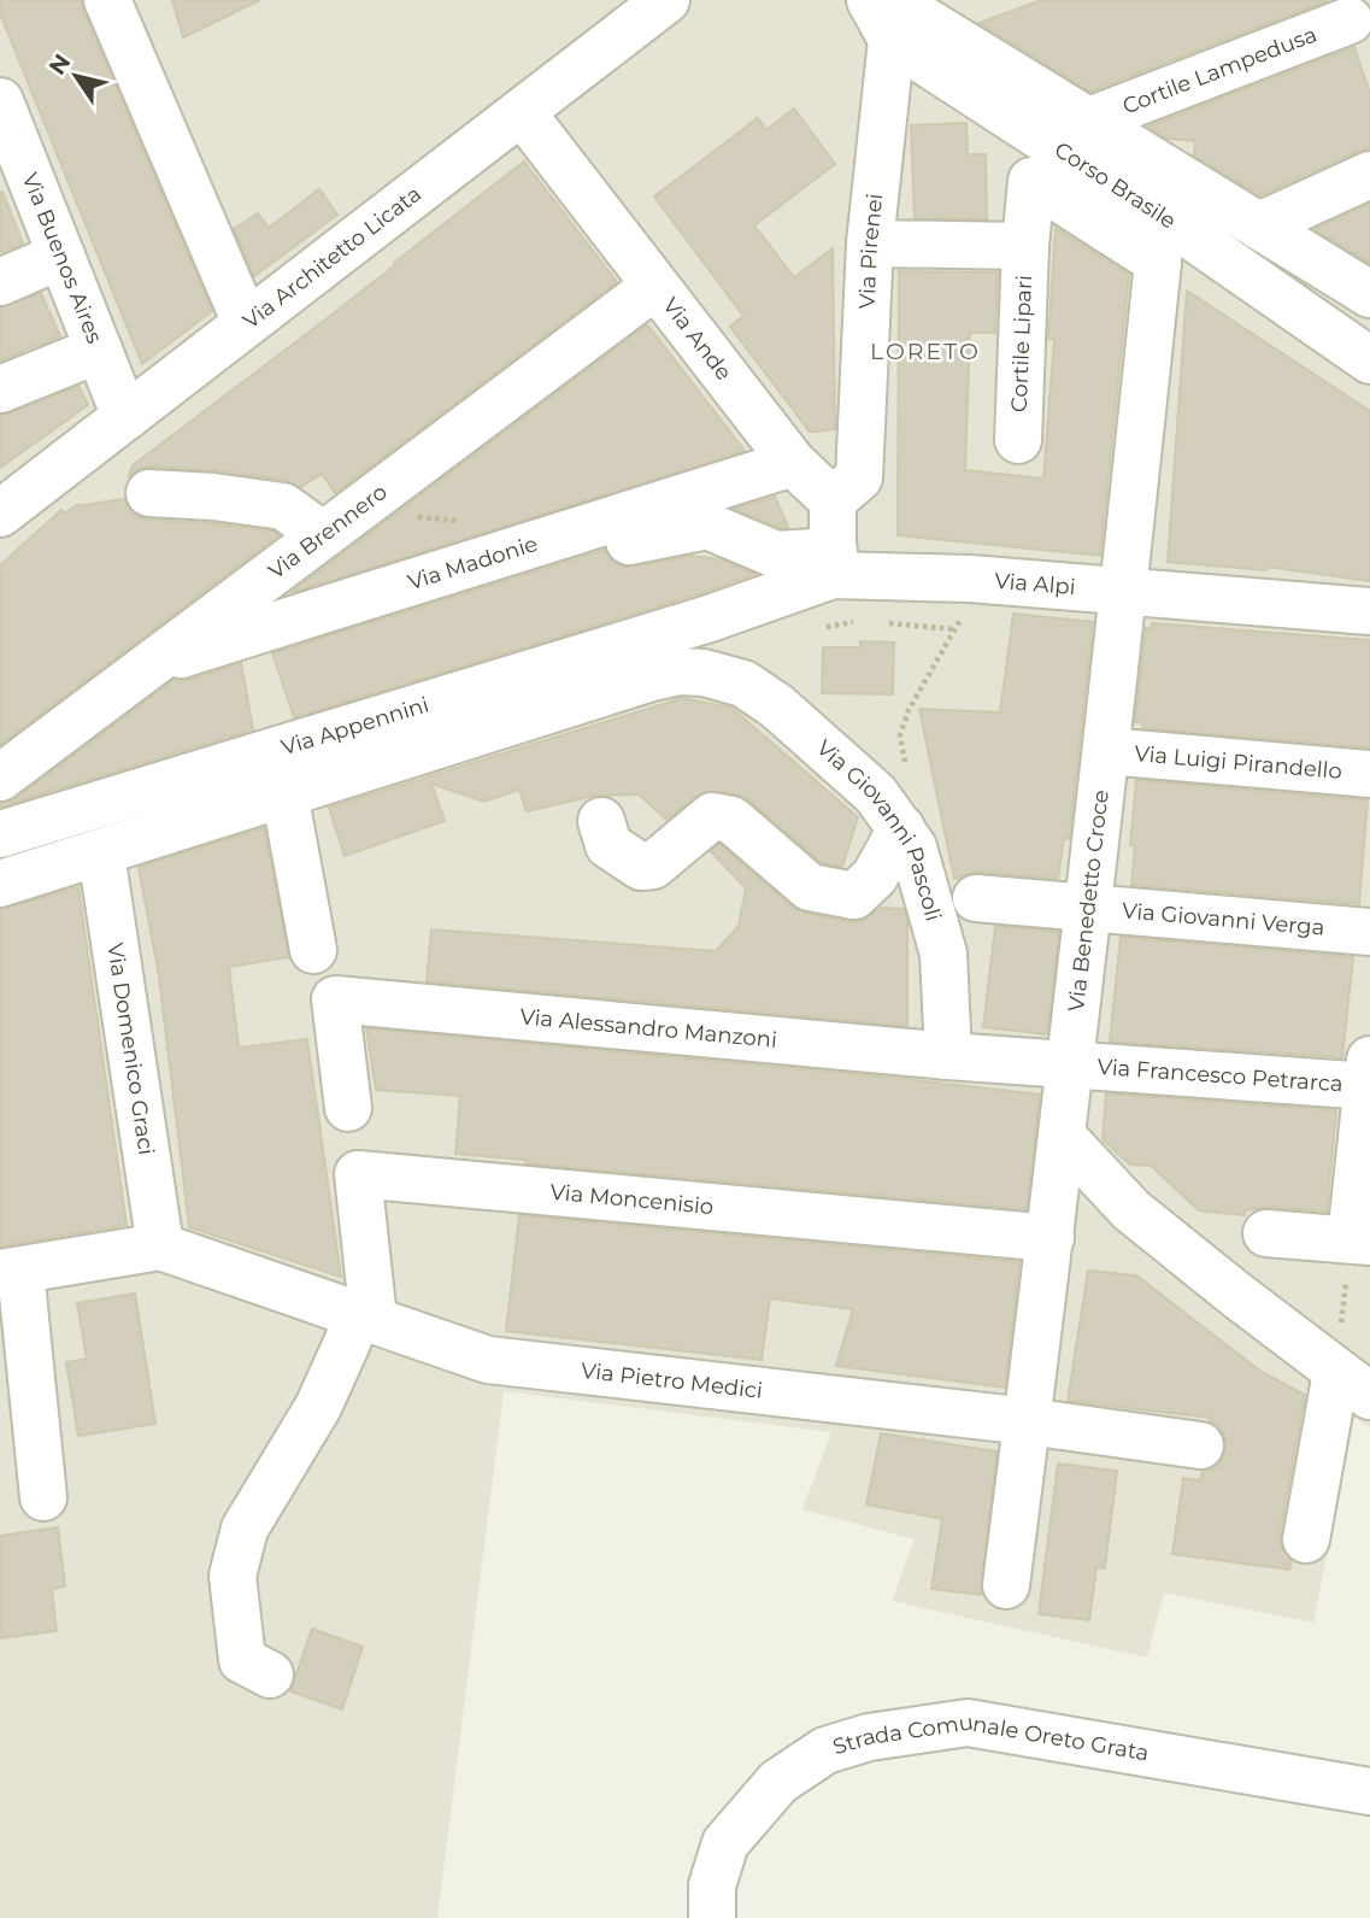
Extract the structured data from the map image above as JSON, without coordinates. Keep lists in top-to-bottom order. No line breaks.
{"streets":{"street":["Cortile Lampedusa","Corso Brasile","Via Pirenei","Via Architetto Licata","Via Buenos Aires","Via Ande","Cortile Lipari","Via Brennero","Via Madonie","Via Alpi","Via Appennini","Via Luigi Pirandello","Via Giovanni Pascoli","Via Benedetto Croce","Via Giovanni Verga","Via Alessandro Manzoni","Via Domenico Graci","Via Francesco Petrarca","Via Moncenisio","Via Pietro Medici","Strada Comunale Oreto Grata"]},"crossings":[["Cortile Lampedusa","Corso Brasile"],["Corso Brasile","Via Pirenei"],["Corso Brasile","Via Benedetto Croce"],["Via Pirenei","Via Ande"],["Via Pirenei","Cortile Lipari"],["Via Architetto Licata","Via Buenos Aires"],["Via Architetto Licata","Via Ande"],["Via Ande","Via Brennero"],["Via Ande","Via Madonie"],["Cortile Lipari","Via Benedetto Croce"],["Via Brennero","Via Madonie"],["Via Alpi","Via Appennini"],["Via Alpi","Via Benedetto Croce"],["Via Appennini","Via Giovanni Pascoli"],["Via Appennini","Via Domenico Graci"],["Via Luigi Pirandello","Via Benedetto Croce"],["Via Giovanni Pascoli","Via Alessandro Manzoni"],["Via Benedetto Croce","Via Giovanni Verga"],["Via Benedetto Croce","Via Alessandro Manzoni"],["Via Benedetto Croce","Via Francesco Petrarca"],["Via Benedetto Croce","Via Moncenisio"],["Via Benedetto Croce","Via Pietro Medici"],["Via Alessandro Manzoni","Via Francesco Petrarca"],["Via Domenico Graci","Via Pietro Medici"],["Via Moncenisio","Via Pietro Medici"]],"districts":["LORETO"],"north":"top left"}
